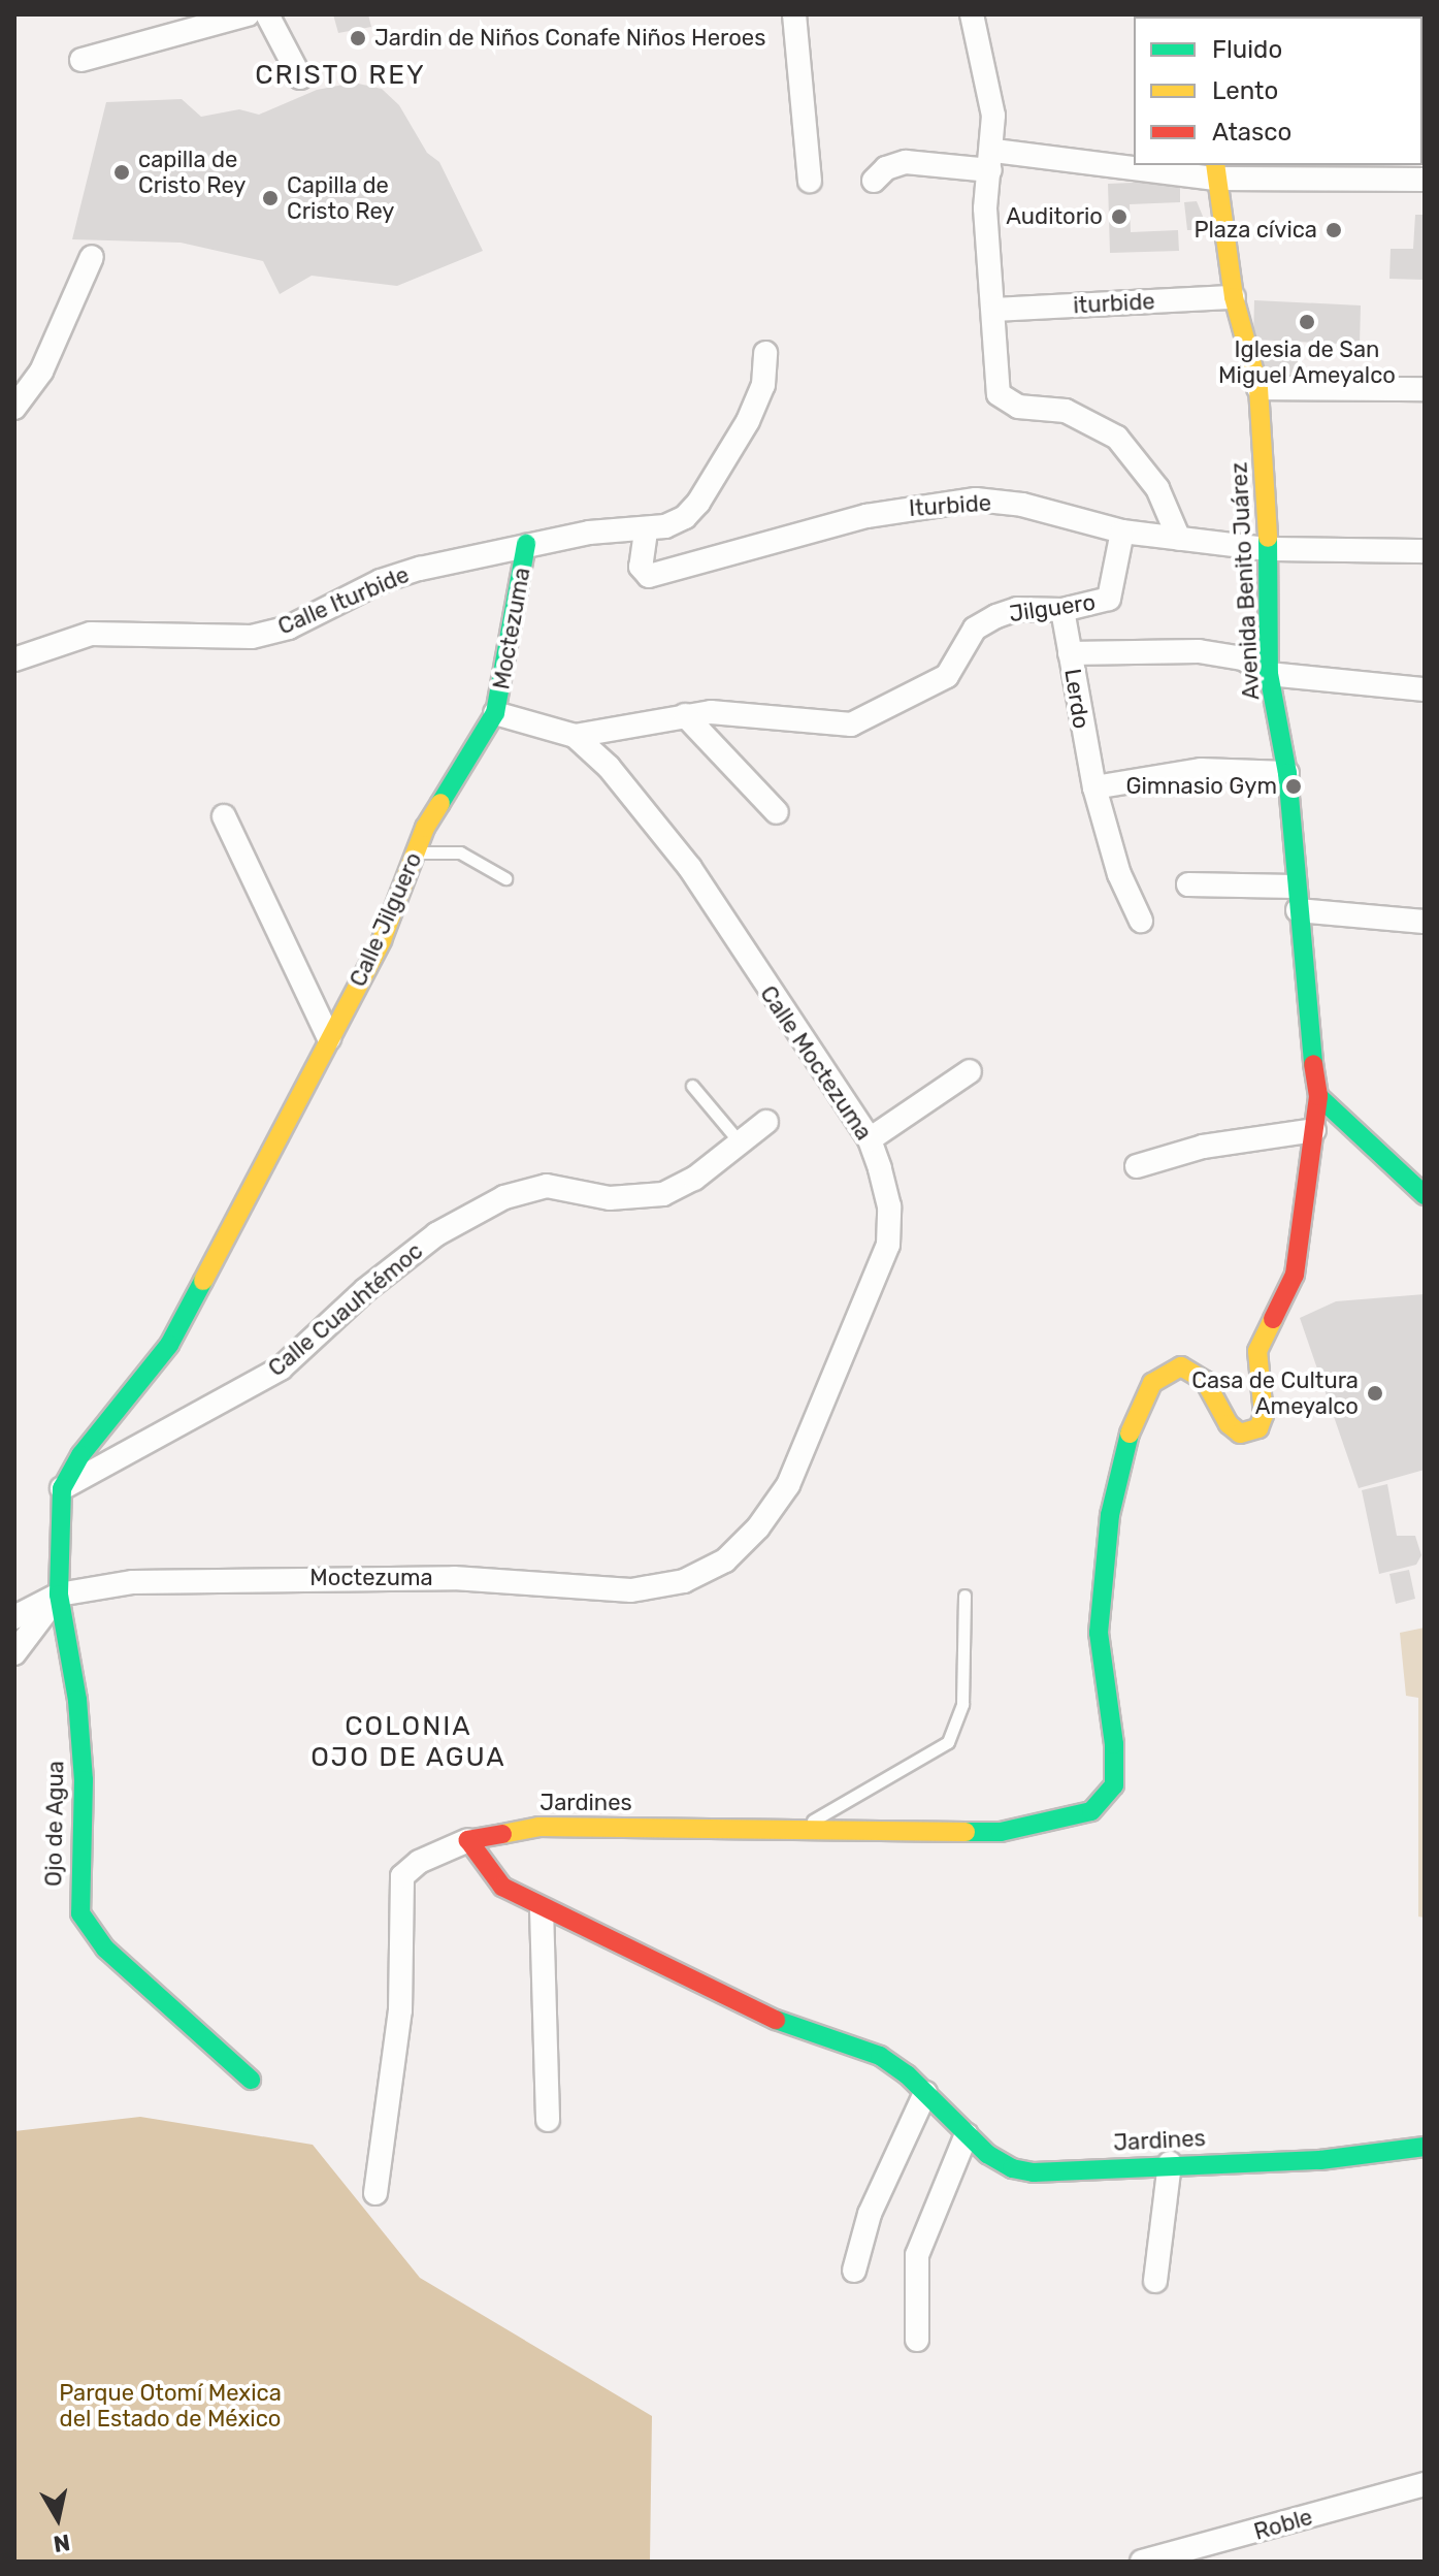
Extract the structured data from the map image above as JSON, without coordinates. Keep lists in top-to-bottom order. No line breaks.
{"streets":{"street":["iturbide","Iturbide","Avenida Benito Juárez","Calle Iturbide","Jilguero","Moctezuma","Lerdo","Calle Jilguero","Calle Moctezuma","Calle Cuauhtémoc","Jardines","Ojo de Agua","Roble"]},"crossings":[["iturbide","Avenida Benito Juárez"],["Iturbide","Avenida Benito Juárez"],["Iturbide","Jilguero"],["Avenida Benito Juárez","Jardines"],["Calle Iturbide","Moctezuma"],["Jilguero","Lerdo"],["Moctezuma","Calle Jilguero"],["Moctezuma","Calle Moctezuma"],["Moctezuma","Ojo de Agua"],["Calle Jilguero","Calle Cuauhtémoc"],["Calle Jilguero","Ojo de Agua"]],"districts":["CRISTO REY","COLONIA OJO DE AGUA"],"parks":["Parque Otomí Mexica del Estado de México"],"places":["Jardin de Niños Conafe Niños Heroes","capilla de Cristo Rey","Capilla de Cristo Rey","Auditorio","Plaza cívica","Iglesia de San Miguel Ameyalco","Gimnasio Gym","Casa de Cultura Ameyalco"],"legend":["Fluido","Lento","Atasco"],"north":"bottom"}
